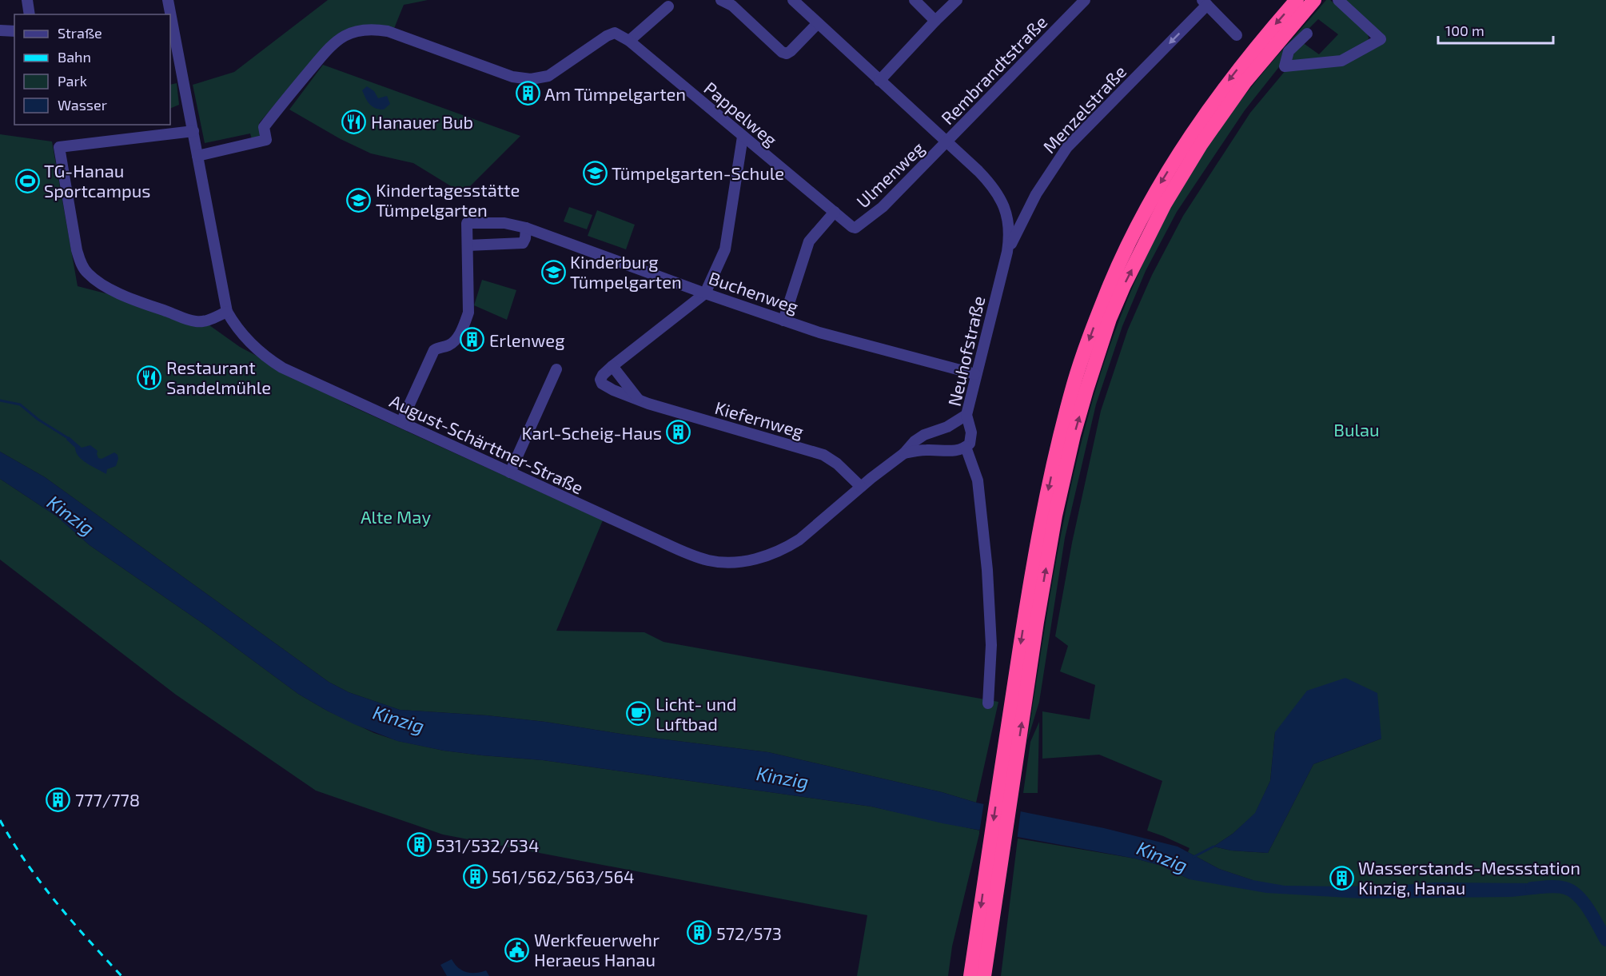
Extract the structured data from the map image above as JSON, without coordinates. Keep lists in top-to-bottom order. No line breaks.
{"streets":{"street":["Rembrandtstraße","Menzelstraße","Pappelweg","Ulmenweg","Buchenweg","Neuhofstraße","Kiefernweg","August-Schärttner-Straße"]},"crossings":[["Rembrandtstraße","Ulmenweg"],["Rembrandtstraße","Neuhofstraße"],["Menzelstraße","Neuhofstraße"],["Pappelweg","Ulmenweg"],["Ulmenweg","Neuhofstraße"],["Buchenweg","Neuhofstraße"],["Neuhofstraße","August-Schärttner-Straße"],["Kiefernweg","August-Schärttner-Straße"]],"one_way":["Menzelstraße"],"water":["Kinzig"],"parks":["Bulau","Alte May"],"places":{"building":["Am Tümpelgarten","Erlenweg","Karl-Scheig-Haus","777/778","531/532/534","561/562/563/564","Wasserstands-Messstation Kinzig, Hanau","572/573"],"restaurant":["Hanauer Bub","Restaurant Sandelmühle"],"school or university":["Tümpelgarten-Schule","Kindertagesstätte Tümpelgarten","Kinderburg Tümpelgarten"],"sports":["TG-Hanau Sportcampus"],"cafe":["Licht- und Luftbad"],"public building":["Werkfeuerwehr Heraeus Hanau"]},"legend":["Straße","Bahn","Park","Wasser"],"scale_bar":"100 m"}
